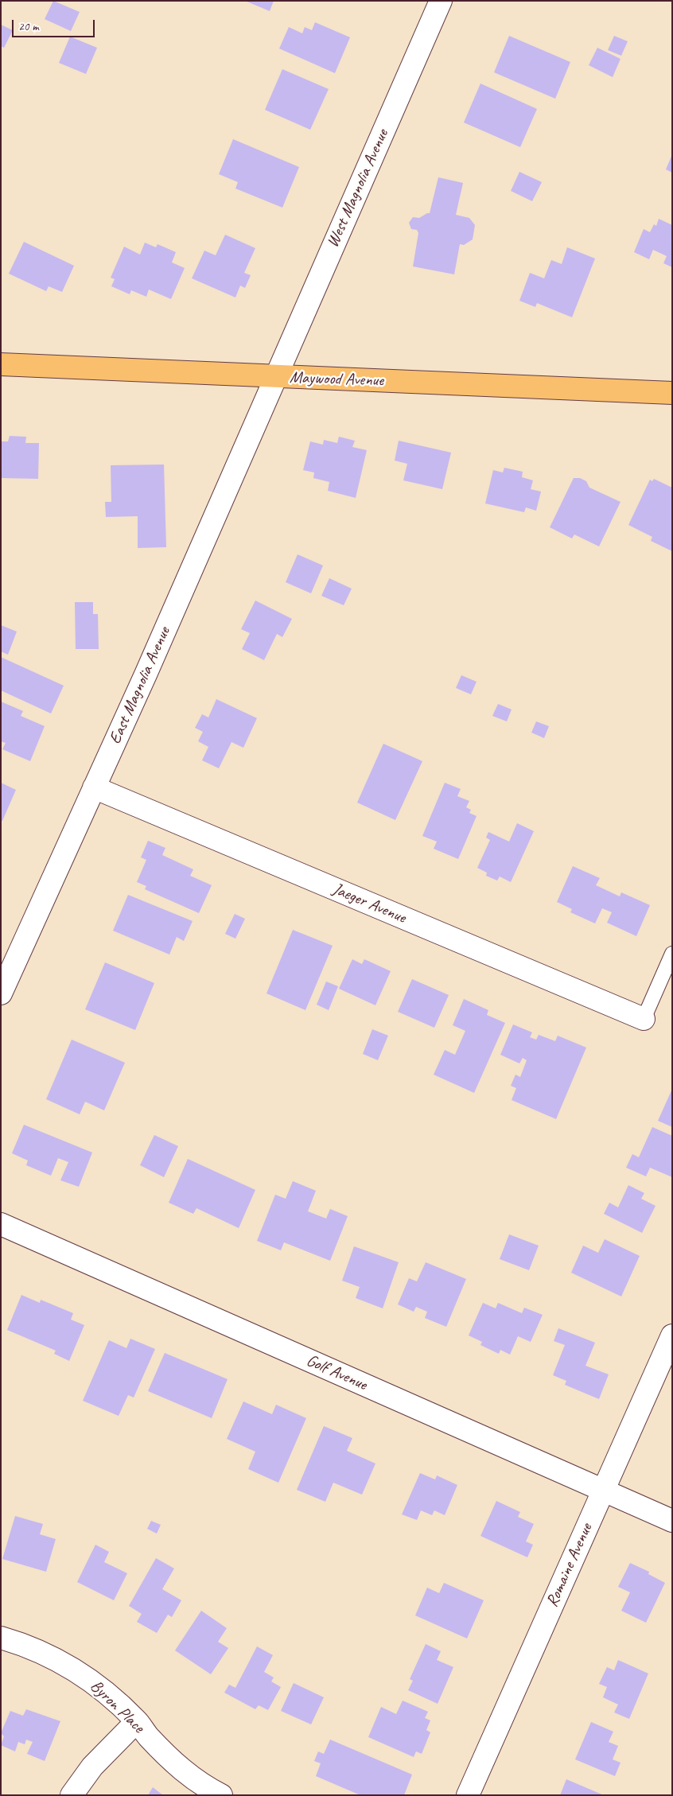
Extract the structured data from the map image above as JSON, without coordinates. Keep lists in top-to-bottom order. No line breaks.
{"streets":{"main road":["Maywood Avenue"],"street":["West Magnolia Avenue","East Magnolia Avenue","Jaeger Avenue","Golf Avenue","Romaine Avenue","Byron Place"]},"crossings":[["West Magnolia Avenue","Maywood Avenue"],["West Magnolia Avenue","East Magnolia Avenue"],["Maywood Avenue","East Magnolia Avenue"],["East Magnolia Avenue","Jaeger Avenue"],["Golf Avenue","Romaine Avenue"]],"scale_bar":"20 m"}
